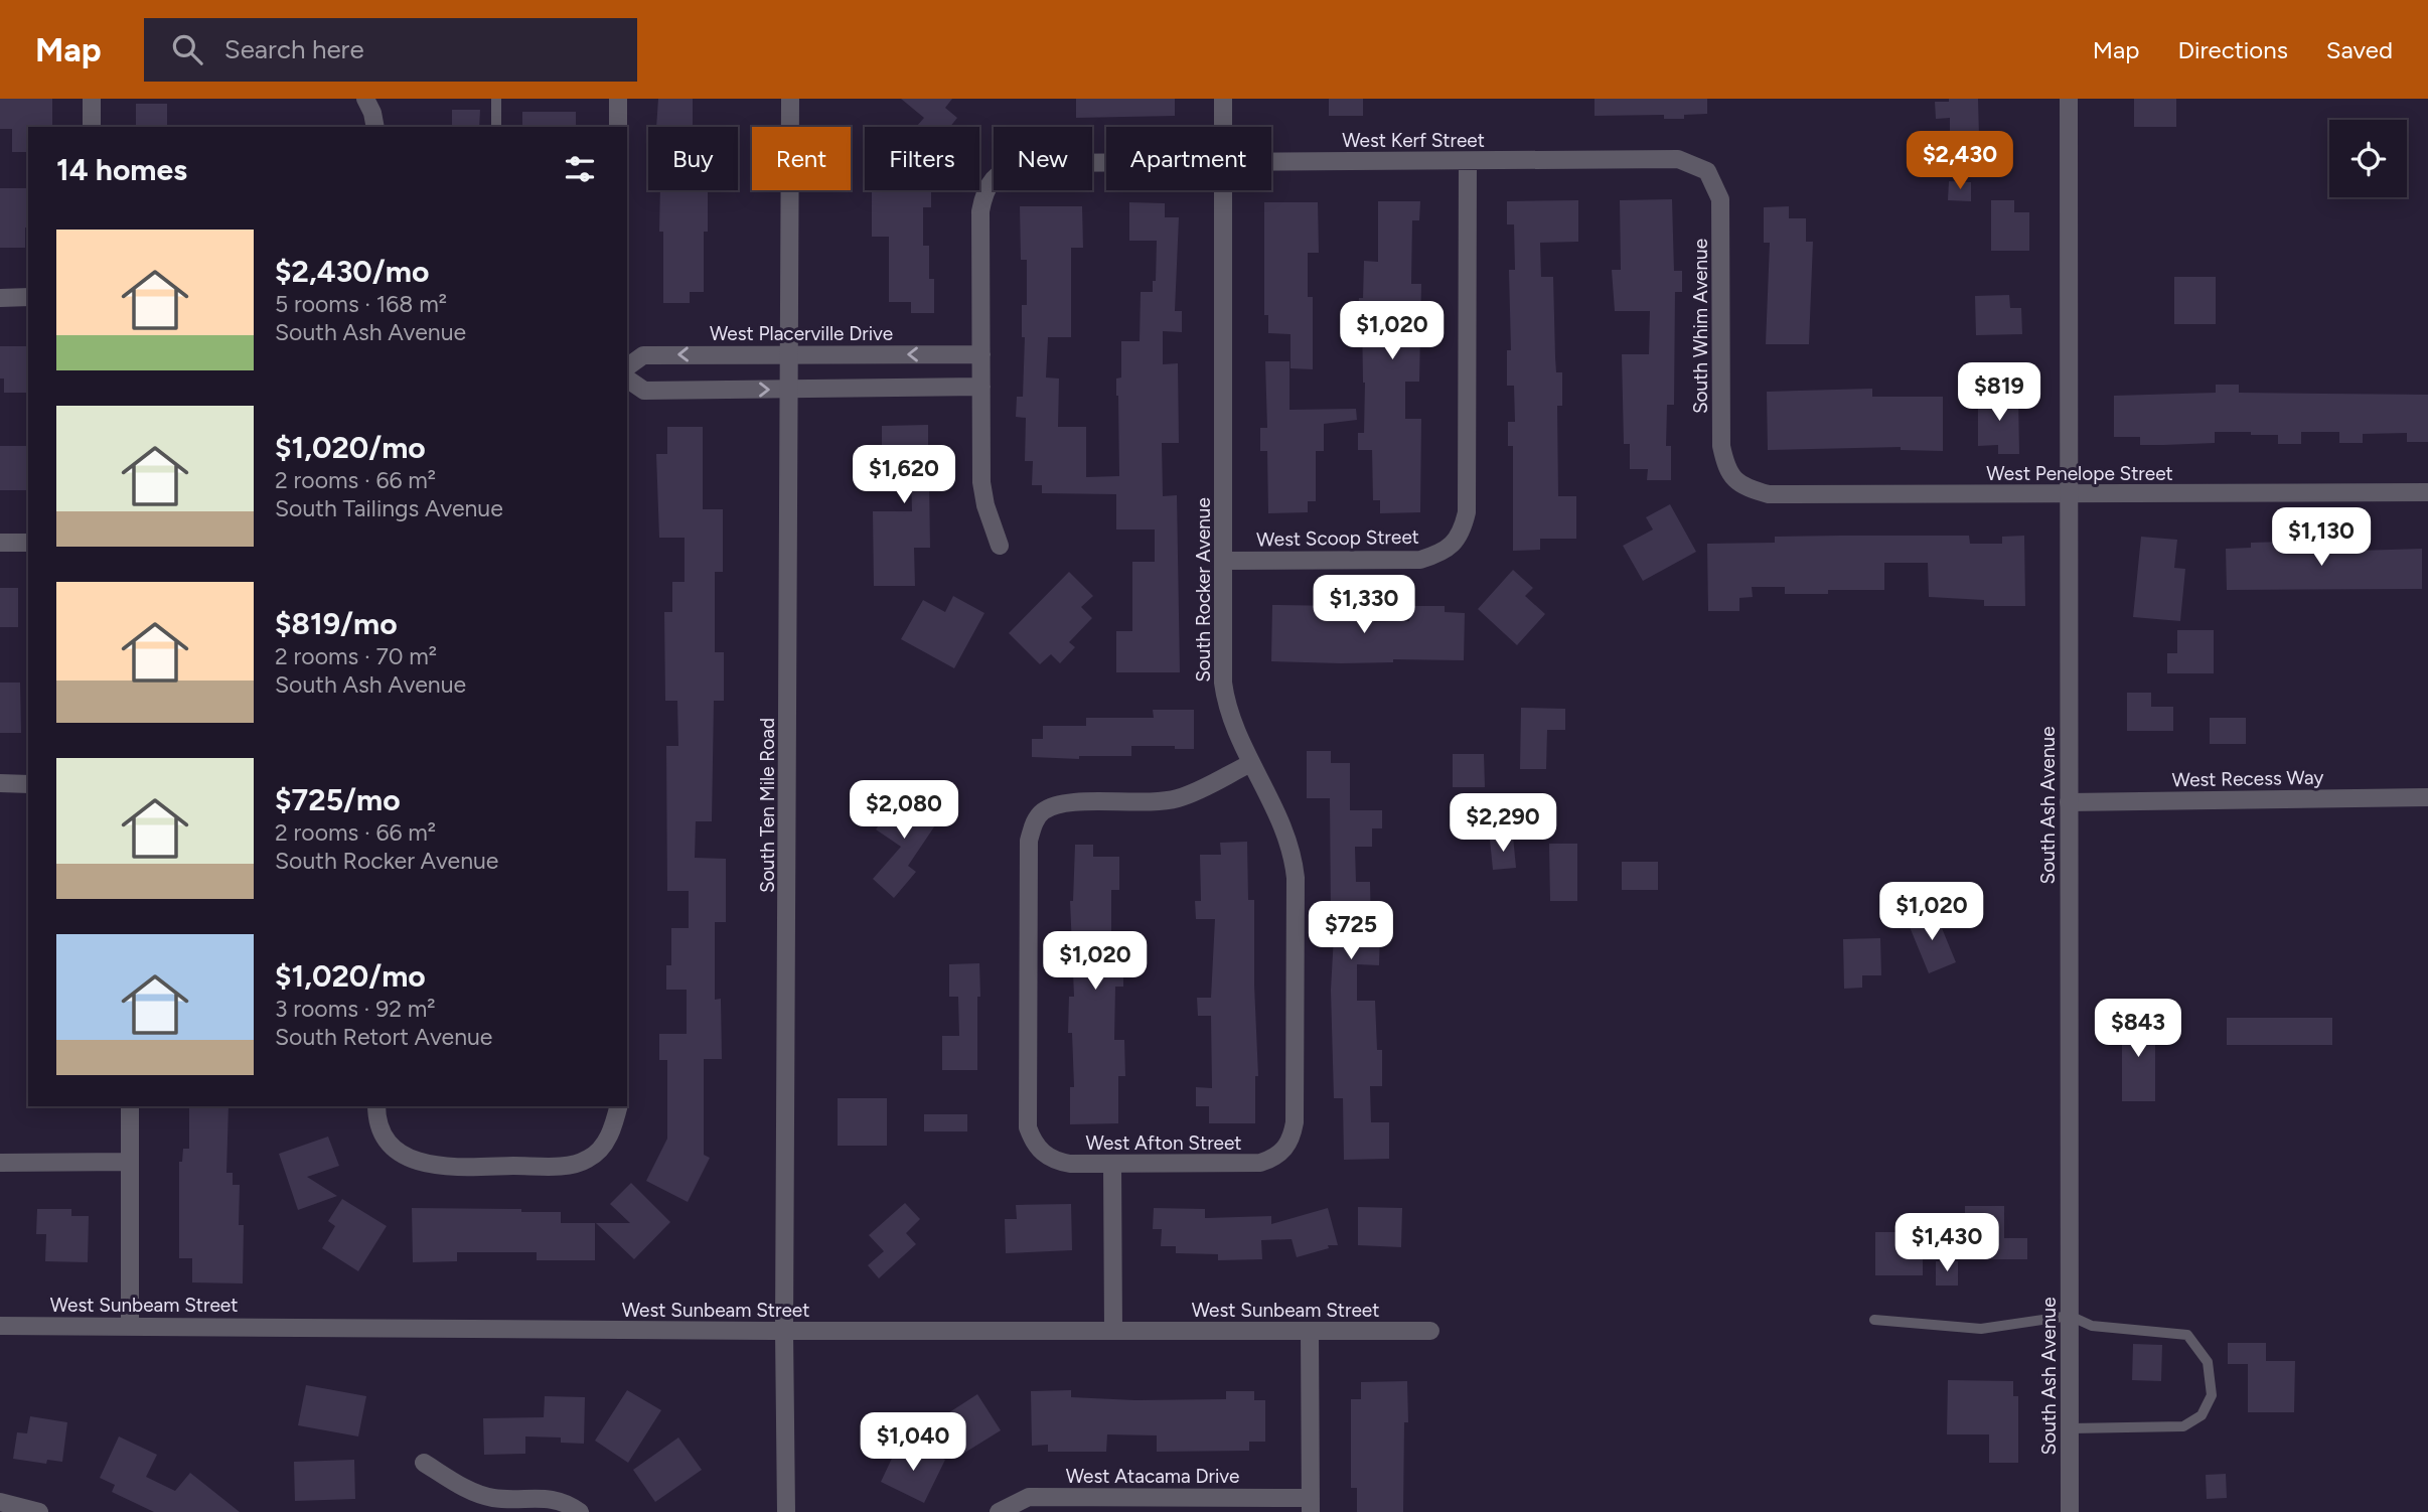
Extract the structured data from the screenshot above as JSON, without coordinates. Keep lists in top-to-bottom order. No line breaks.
{"streets":{"street":["West Kerf Street","South Whim Avenue","West Placerville Drive","West Penelope Street","West Scoop Street","South Rocker Avenue","West Recess Way","South Ten Mile Road","South Ash Avenue","West Afton Street","West Sunbeam Street","West Atacama Drive"]},"crossings":[["West Kerf Street","South Whim Avenue"],["West Kerf Street","West Placerville Drive"],["West Kerf Street","West Scoop Street"],["South Whim Avenue","West Penelope Street"],["West Placerville Drive","South Ten Mile Road"],["West Penelope Street","South Ash Avenue"],["West Scoop Street","South Rocker Avenue"],["South Rocker Avenue","West Afton Street"],["West Recess Way","South Ash Avenue"],["South Ten Mile Road","West Sunbeam Street"]],"page":{"header":"Map","search":"Search here","nav":["Map","Directions","Saved"],"chip":["Buy","Rent","Filters","New","Apartment"],"heading":"14 homes","price":["$2,430","$1,020","$819","$1,620","$1,130","$1,330","$2,080","$2,290","$1,020","$725","$1,020","$843","$1,430","$1,040"],"list":[{"name":"$2,430/mo","note":"5 rooms · 168 m² · South Ash Avenue"},{"name":"$1,020/mo","note":"2 rooms · 66 m² · South Tailings Avenue"},{"name":"$819/mo","note":"2 rooms · 70 m² · South Ash Avenue"},{"name":"$725/mo","note":"2 rooms · 66 m² · South Rocker Avenue"},{"name":"$1,020/mo","note":"3 rooms · 92 m² · South Retort Avenue"}]}}
